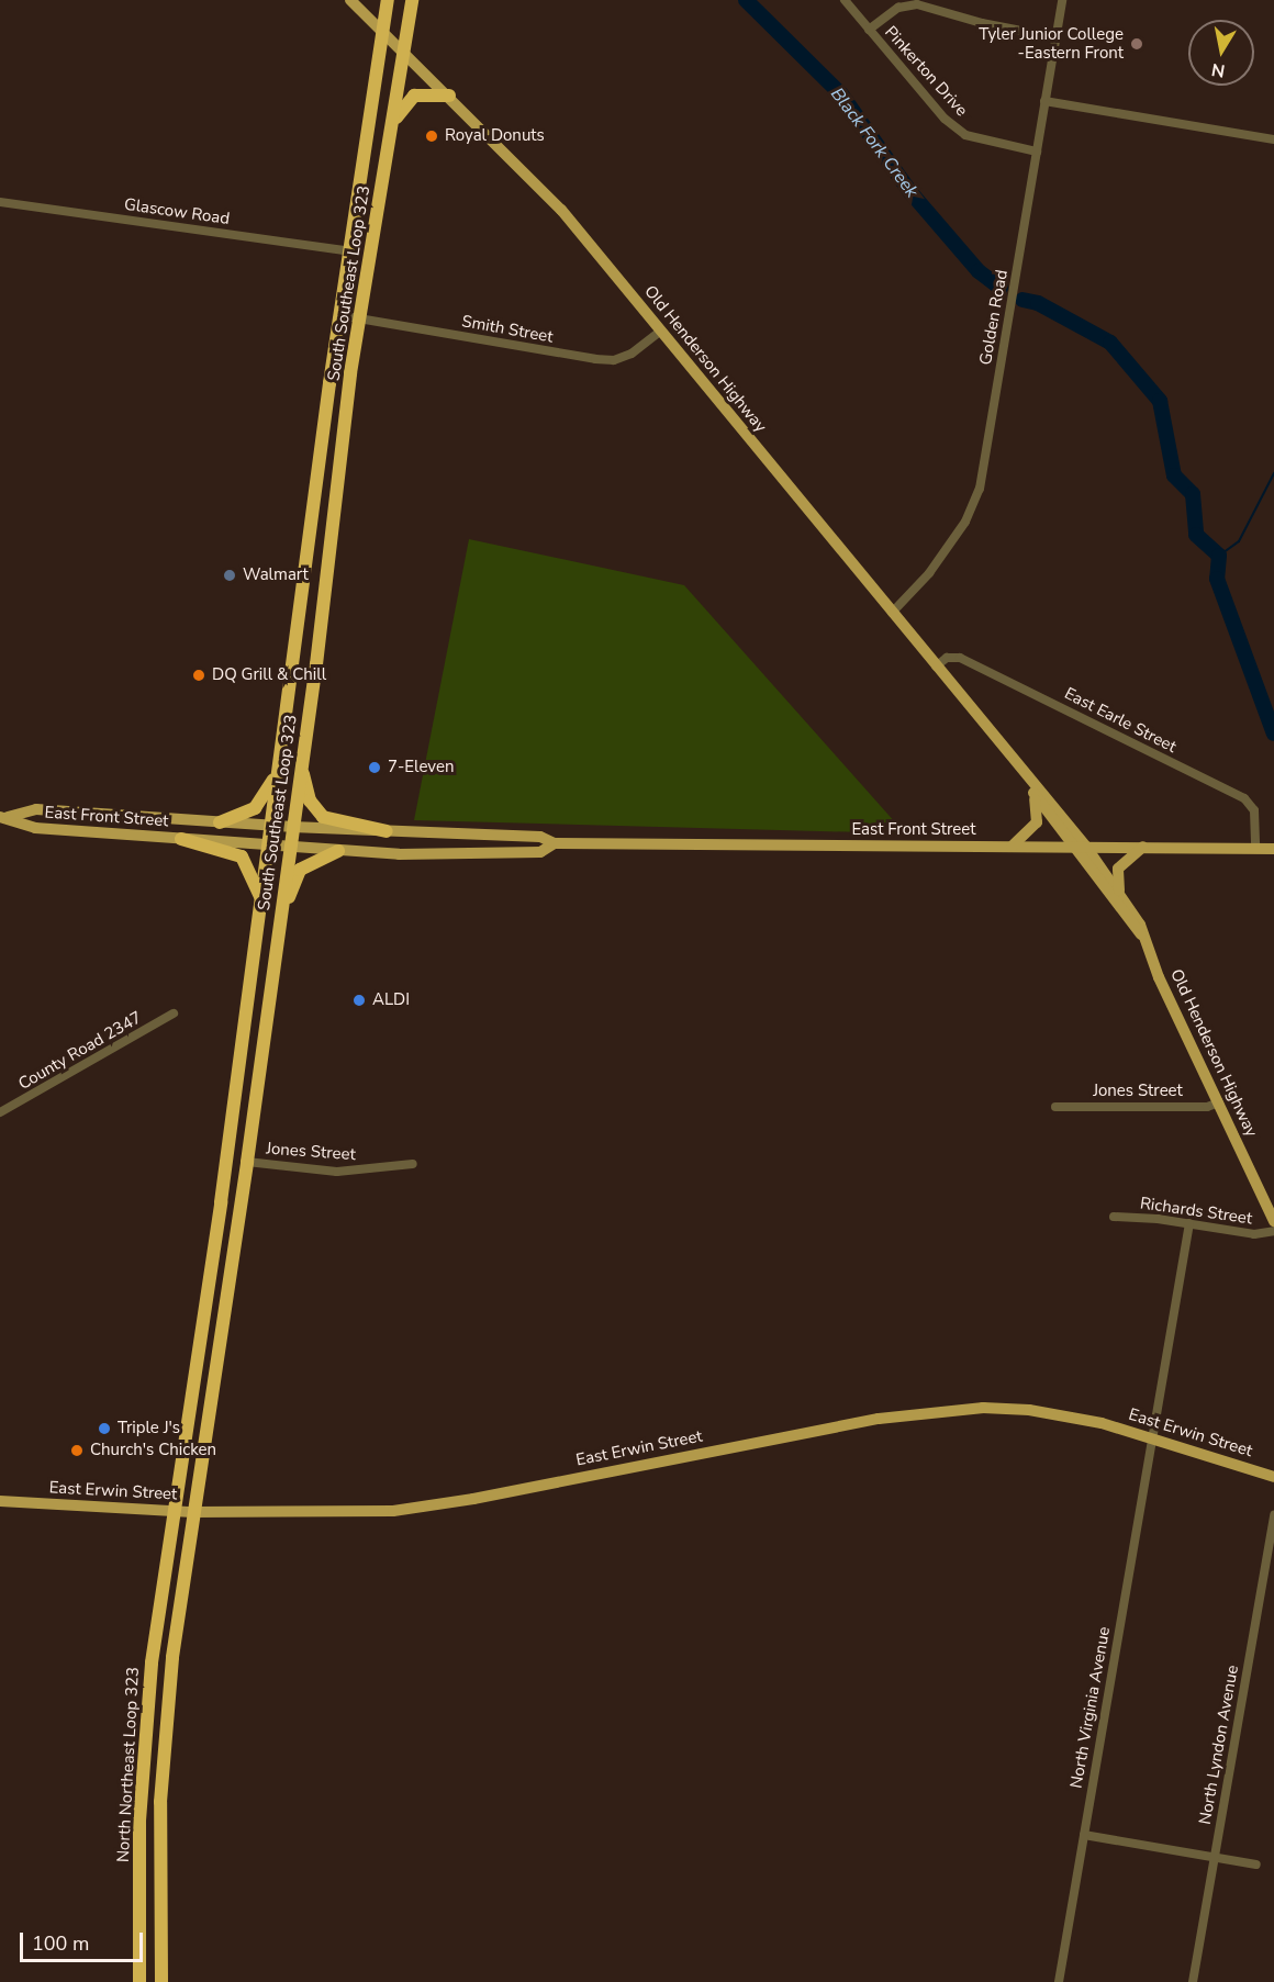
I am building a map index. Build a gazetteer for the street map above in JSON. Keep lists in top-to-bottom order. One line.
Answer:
{"streets":{"highway":["South Southeast Loop 323","North Northeast Loop 323"],"main road":["Old Henderson Highway","East Front Street","East Erwin Street"],"street":["Pinkerton Drive","Glascow Road","Golden Road","Smith Street","East Earle Street","County Road 2347","Jones Street","Richards Street","North Virginia Avenue","North Lyndon Avenue"]},"crossings":[["Pinkerton Drive","Golden Road"],["Glascow Road","South Southeast Loop 323"],["South Southeast Loop 323","Smith Street"],["South Southeast Loop 323","Old Henderson Highway"],["South Southeast Loop 323","East Front Street"],["South Southeast Loop 323","Jones Street"],["South Southeast Loop 323","East Erwin Street"],["South Southeast Loop 323","North Northeast Loop 323"],["Golden Road","Old Henderson Highway"],["Smith Street","Old Henderson Highway"],["Old Henderson Highway","East Earle Street"],["Old Henderson Highway","East Front Street"],["Old Henderson Highway","Jones Street"],["East Earle Street","East Front Street"],["Richards Street","North Virginia Avenue"],["East Erwin Street","North Virginia Avenue"],["East Erwin Street","North Northeast Loop 323"]],"water":["Black Fork Creek"],"places":["Tyler Junior College -Eastern Front","Royal Donuts","Walmart","DQ Grill & Chill","7-Eleven","ALDI","Triple J's","Church's Chicken"],"scale_bar":"100 m","north":"bottom"}
